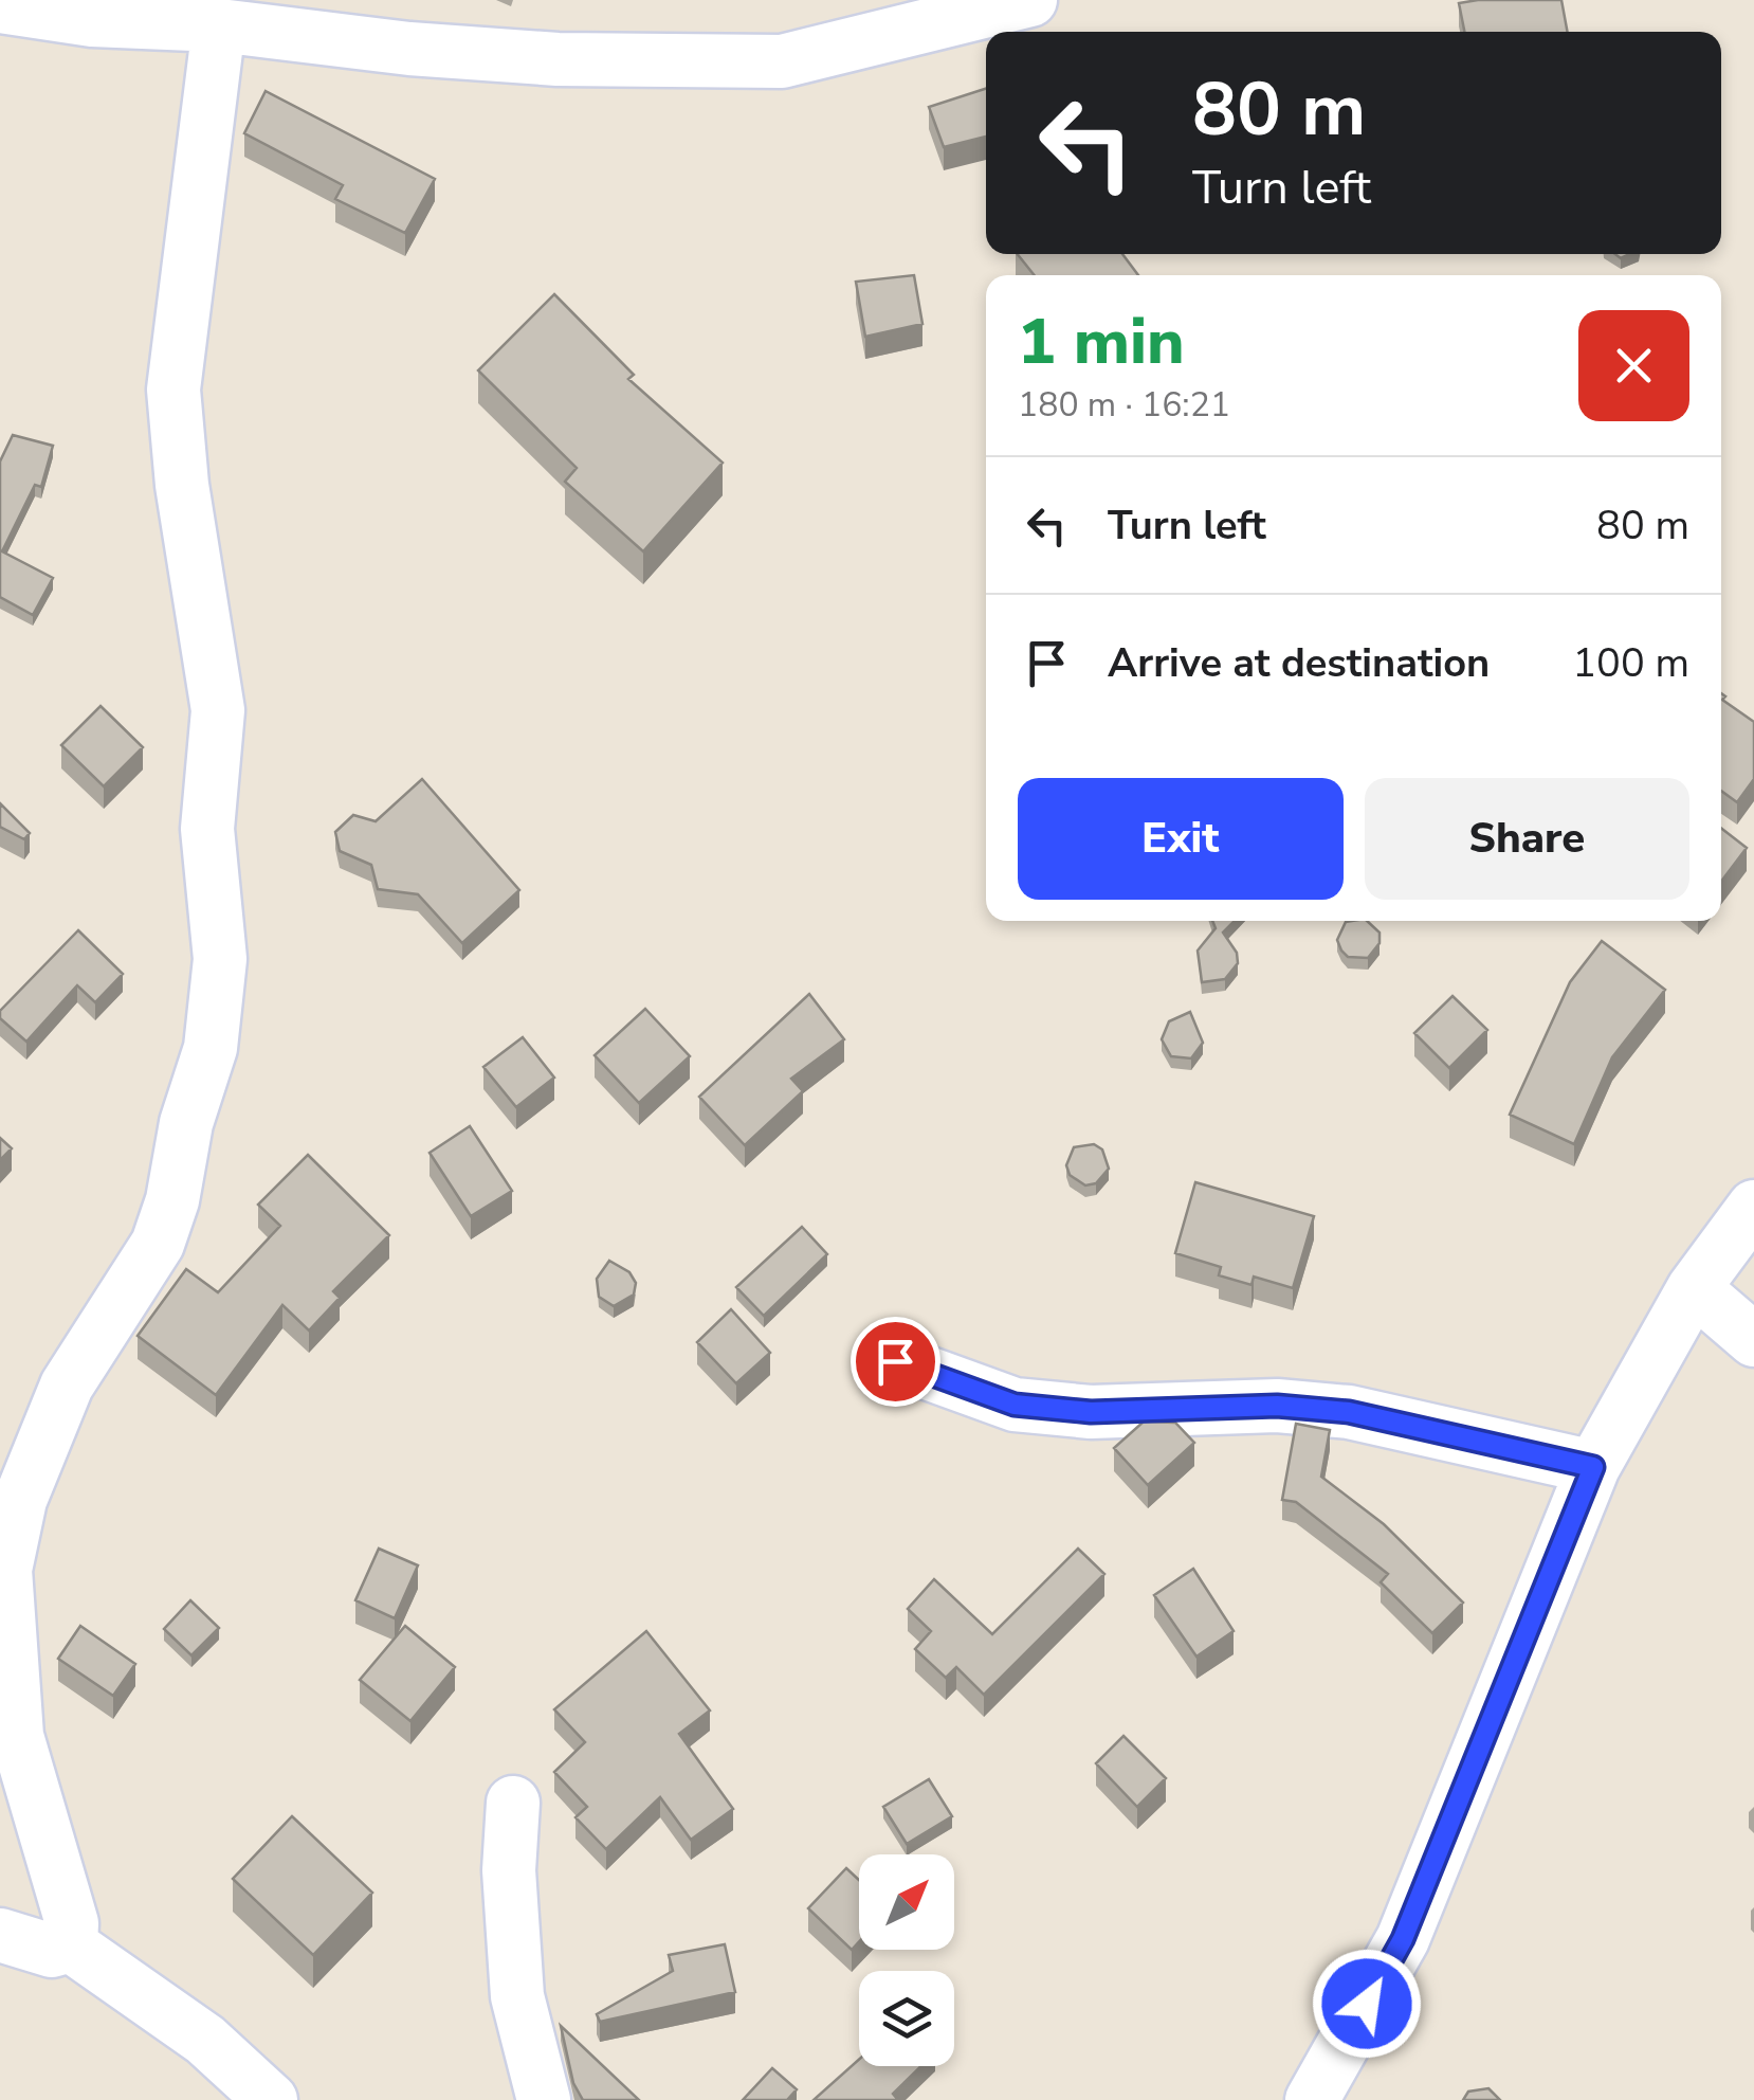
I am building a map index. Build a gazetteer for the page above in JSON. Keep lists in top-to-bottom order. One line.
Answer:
{"north":"top right","page":{"turn":["80 m","Turn left"],"heading":["1 min","180 m · 16:21"],"list":[{"name":"Turn left","value":"80 m"},{"name":"Arrive at destination","value":"100 m"}],"buttons":["Exit","Share"]}}
